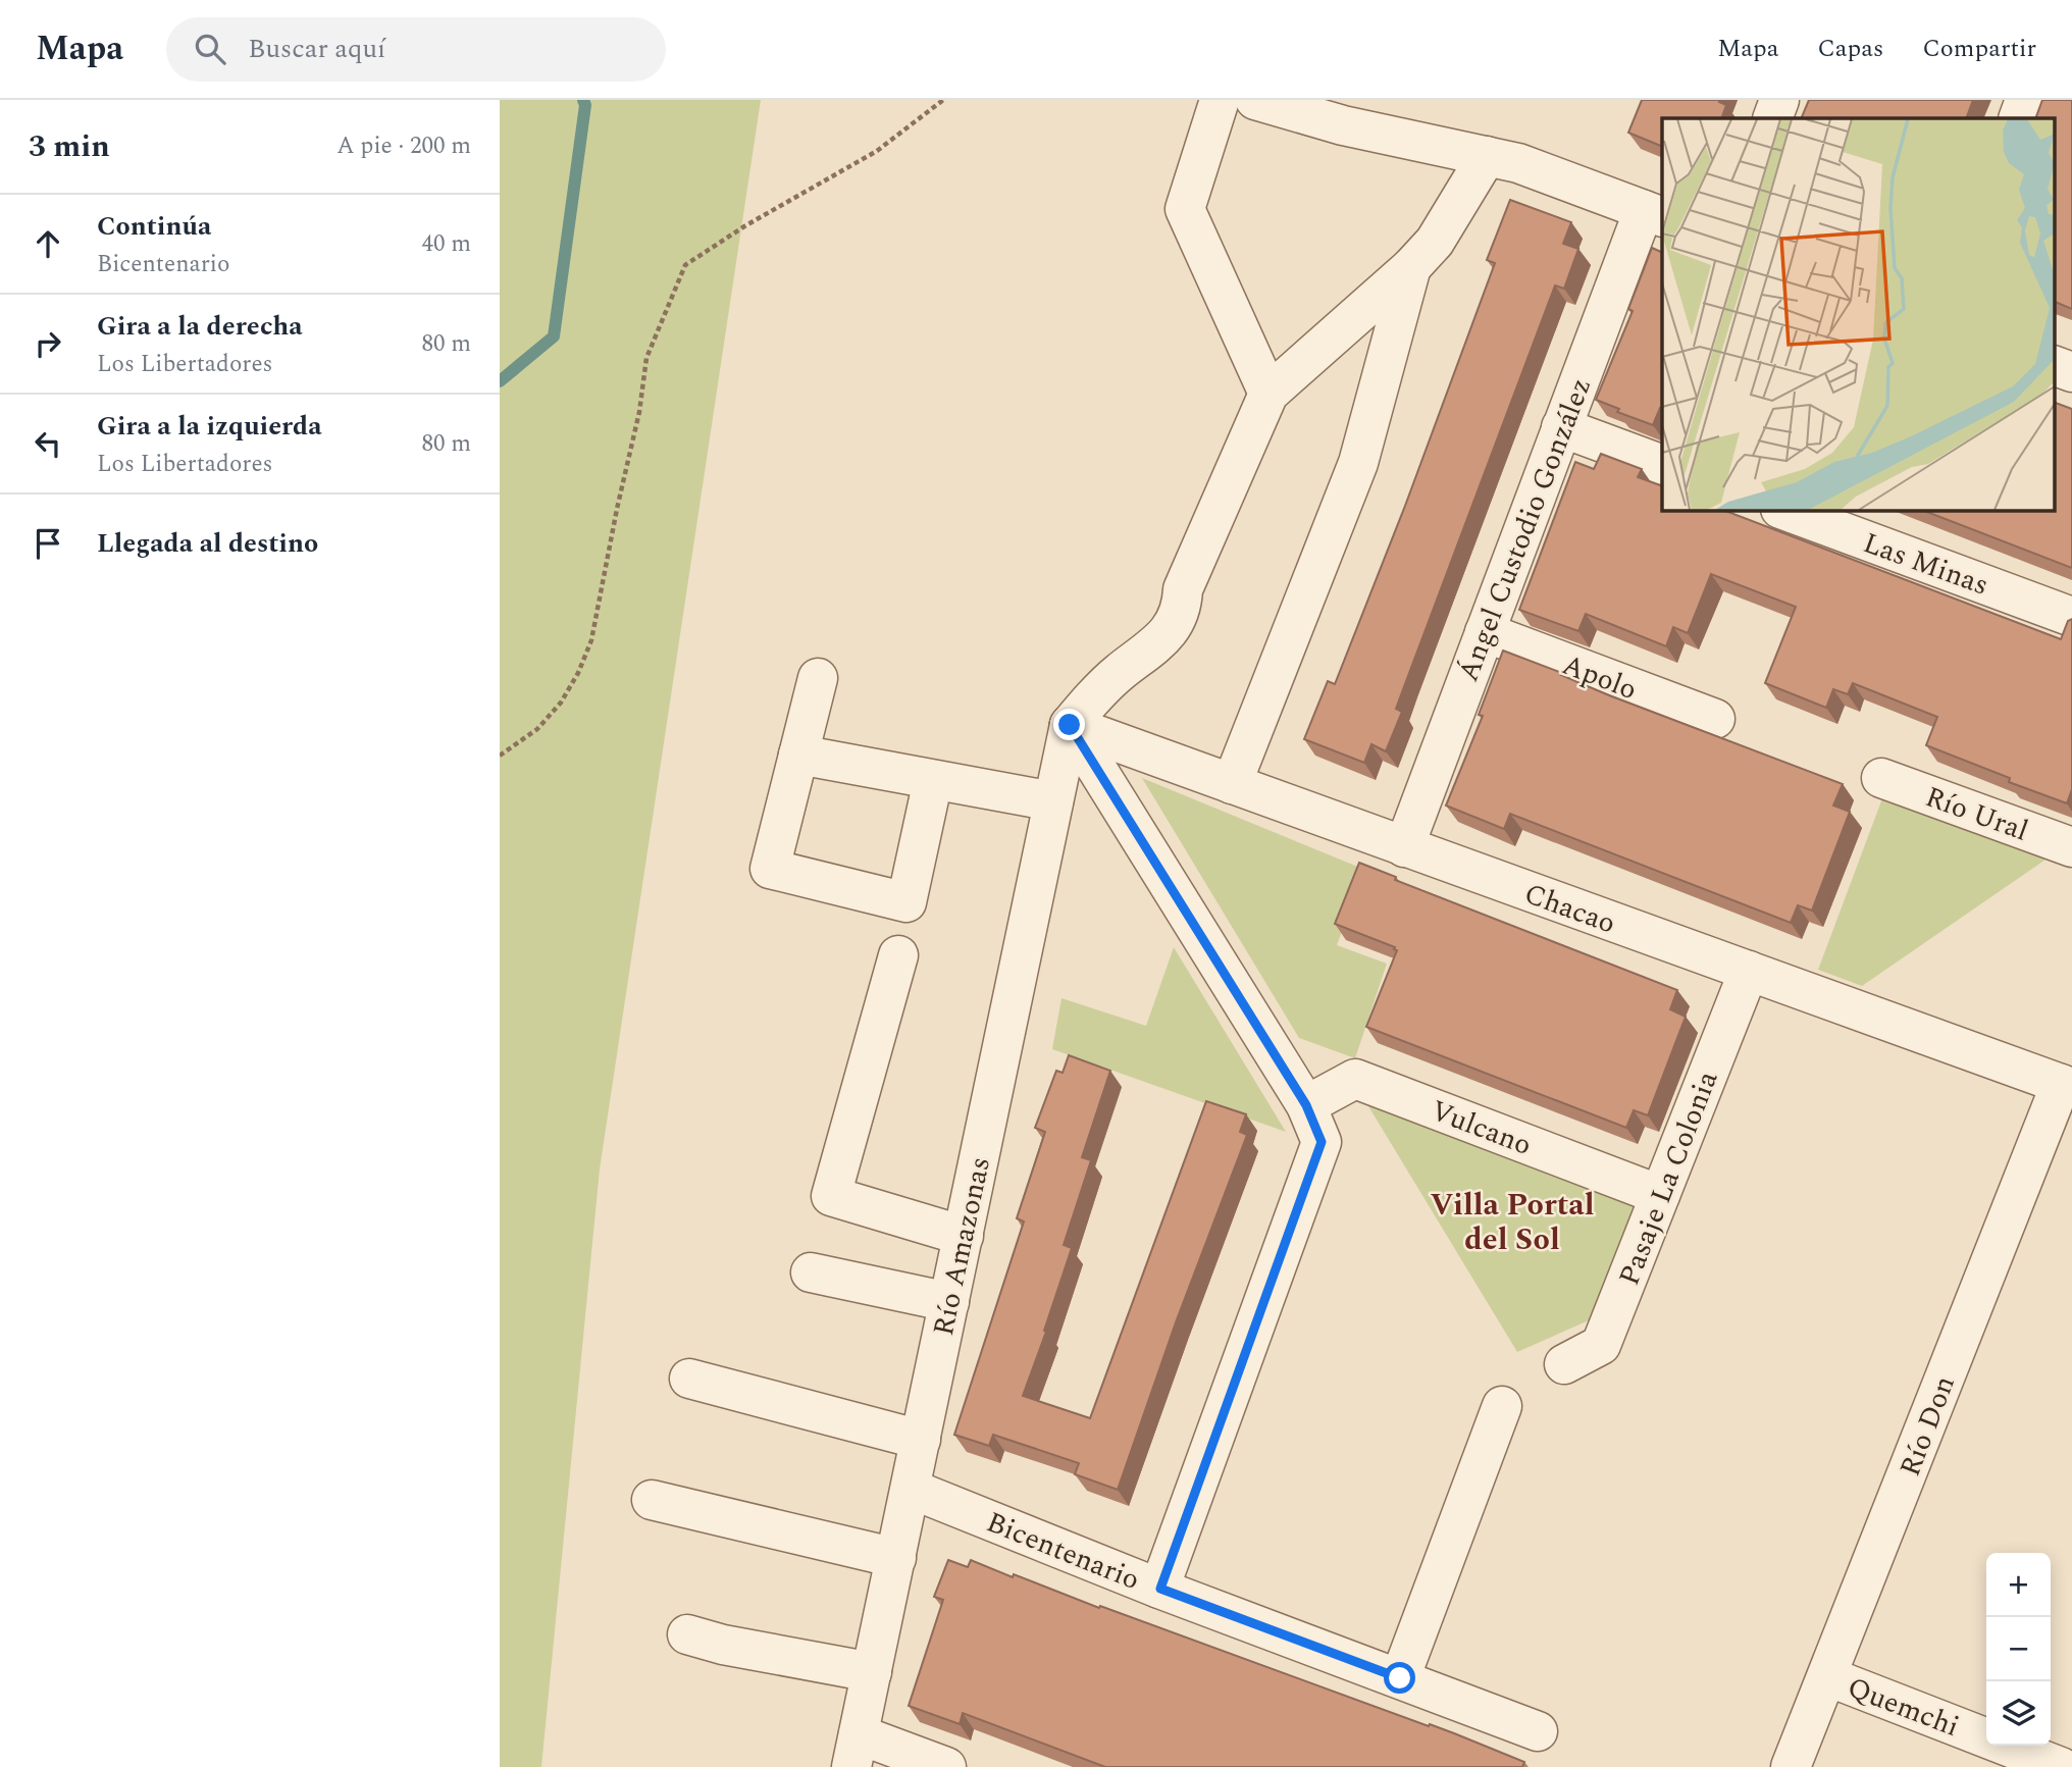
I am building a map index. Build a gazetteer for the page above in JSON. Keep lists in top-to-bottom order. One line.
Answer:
{"streets":{"street":["Ángel Custodio González","Las Minas","Apolo","Río Ural","Chacao","Vulcano","Pasaje La Colonia","Río Amazonas","Río Don","Bicentenario","Quemchi"]},"crossings":[["Ángel Custodio González","Apolo"],["Ángel Custodio González","Chacao"],["Chacao","Pasaje La Colonia"],["Chacao","Río Amazonas"],["Chacao","Río Don"],["Vulcano","Pasaje La Colonia"],["Río Amazonas","Bicentenario"],["Río Don","Quemchi"]],"districts":["Villa Portal del Sol"],"page":{"header":"Mapa","search":"Buscar aquí","nav":["Mapa","Capas","Compartir"],"heading":["3 min","A pie · 200 m"],"list":[["Continúa","Bicentenario","40 m"],["Gira a la derecha","Los Libertadores","80 m"],["Gira a la izquierda","Los Libertadores","80 m"],"Llegada al destino"],"map_buttons":["+","−"]}}
